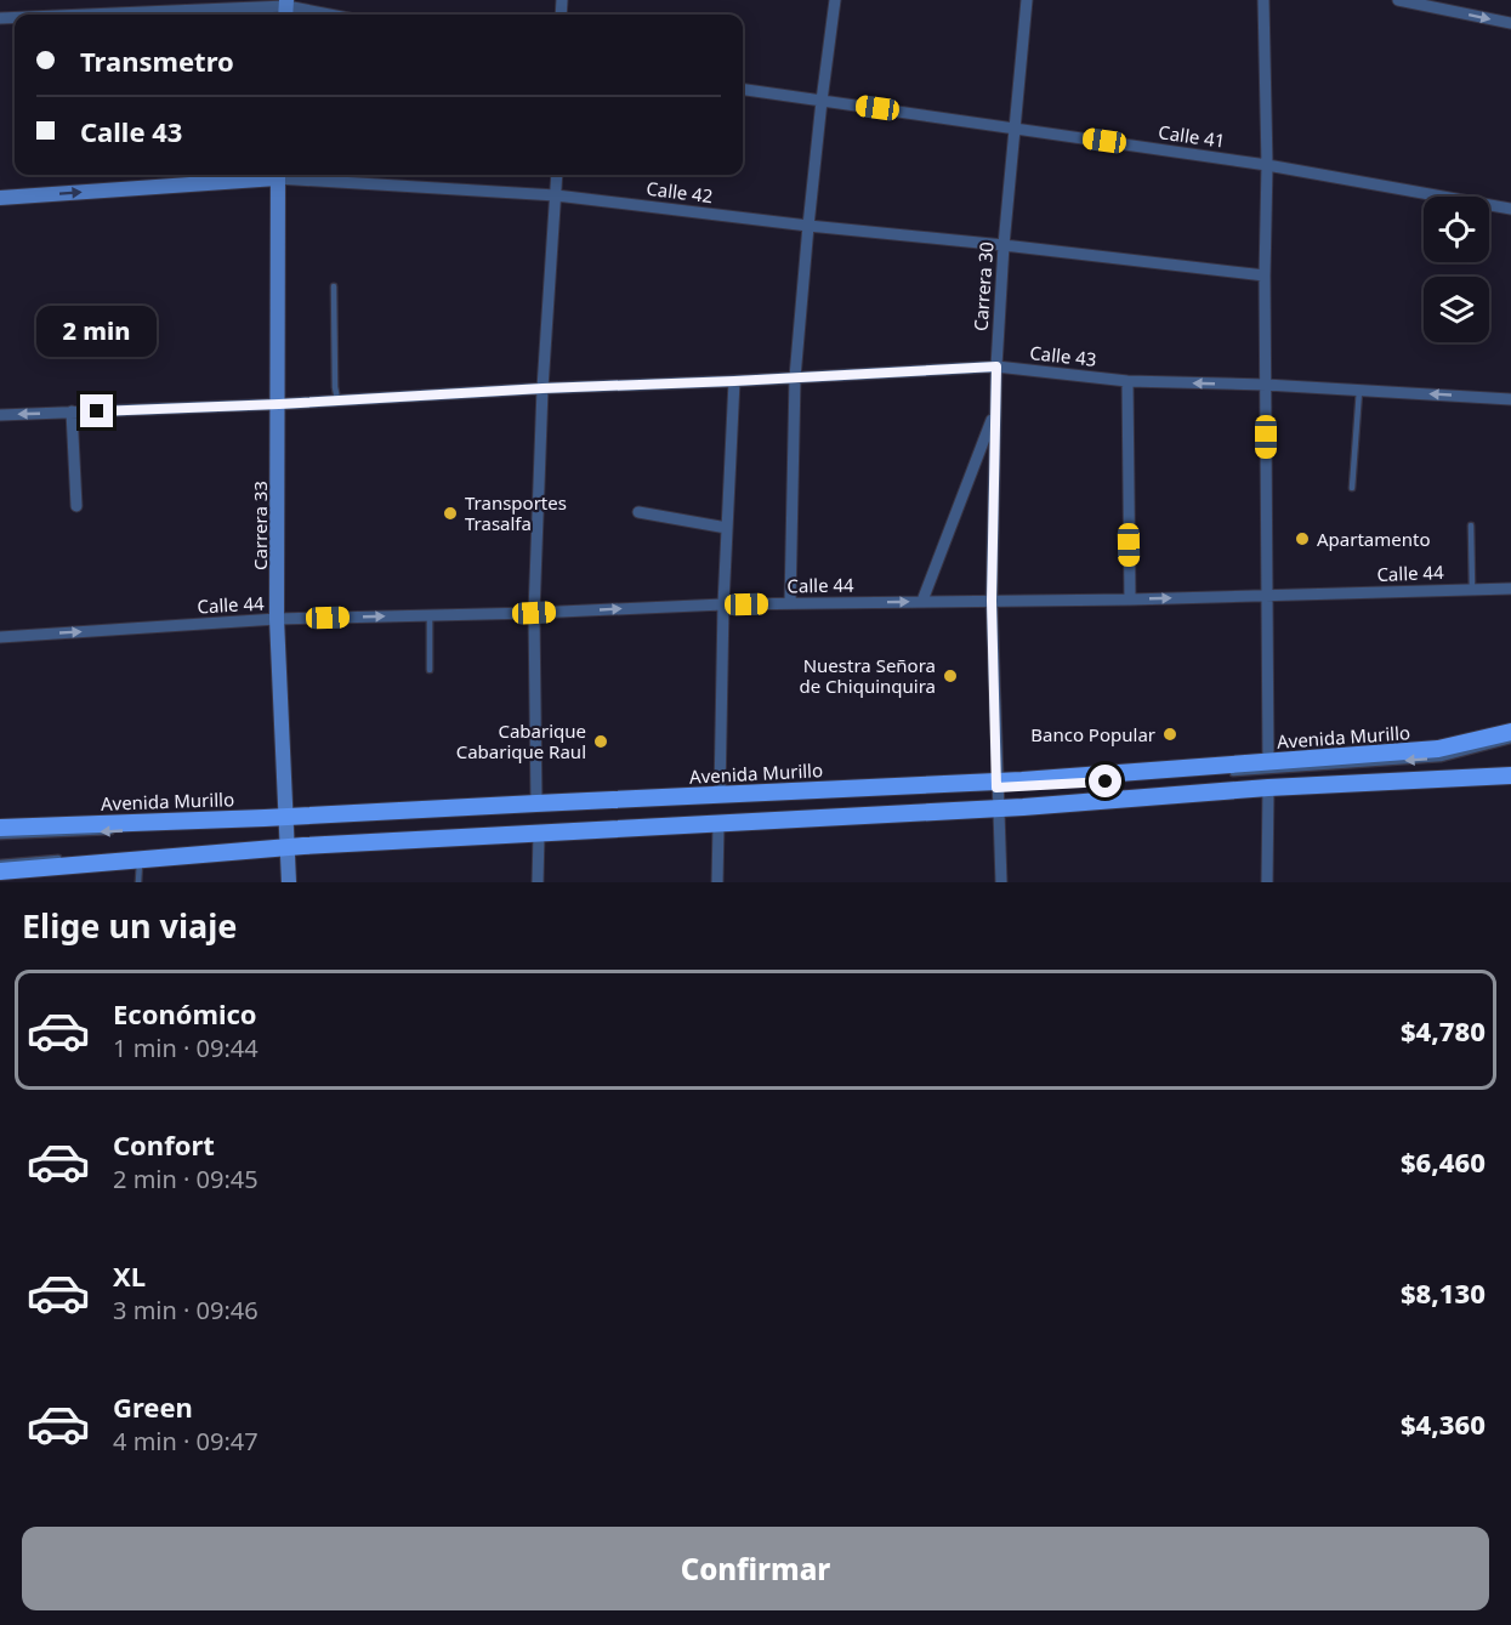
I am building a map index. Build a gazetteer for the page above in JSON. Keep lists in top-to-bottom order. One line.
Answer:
{"streets":{"main road":["Avenida Murillo"],"street":["Calle 41","Calle 42","Carrera 30","Calle 43","Carrera 33","Calle 44"]},"crossings":[["Calle 41","Carrera 30"],["Calle 42","Carrera 30"],["Carrera 30","Calle 43"],["Carrera 30","Calle 44"],["Carrera 30","Avenida Murillo"],["Calle 43","Carrera 33"],["Carrera 33","Calle 44"],["Carrera 33","Avenida Murillo"]],"one_way":["Calle 44"],"places":["Transportes Trasalfa","Apartamento","Nuestra Señora de Chiquinquira","Banco Popular","Cabarique Cabarique Raul"],"page":{"banner":["Transmetro","Calle 43"],"bubble":"2 min","heading":"Elige un viaje","list":[{"name":"Económico","note":"1 min · 09:44","value":"$4,780"},{"name":"Confort","note":"2 min · 09:45","value":"$6,460"},{"name":"XL","note":"3 min · 09:46","value":"$8,130"},{"name":"Green","note":"4 min · 09:47","value":"$4,360"}],"buttons":"Confirmar"}}
